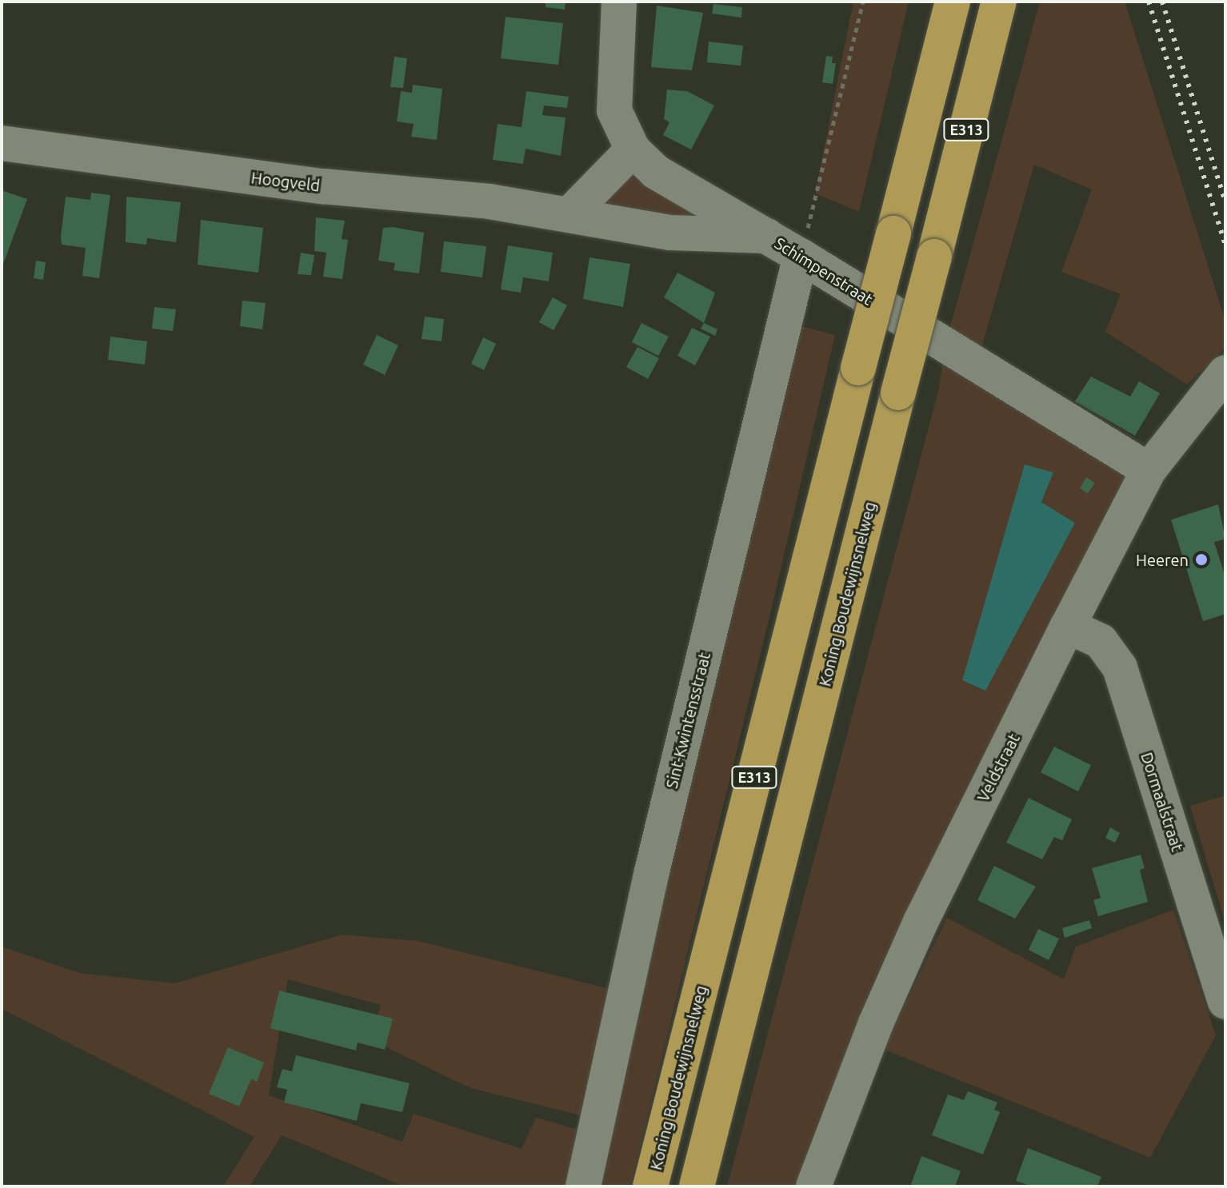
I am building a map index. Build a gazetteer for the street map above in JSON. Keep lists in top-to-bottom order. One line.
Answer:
{"streets":{"highway":["E313","Koning Boudewijnsnelweg"],"street":["Hoogveld","Schimpenstraat","Sint-Kwintensstraat","Veldstraat","Dormaalstraat"]},"crossings":[["Hoogveld","Schimpenstraat"],["Schimpenstraat","Sint-Kwintensstraat"],["Schimpenstraat","Veldstraat"],["Veldstraat","Dormaalstraat"]],"places":["Heeren"]}
